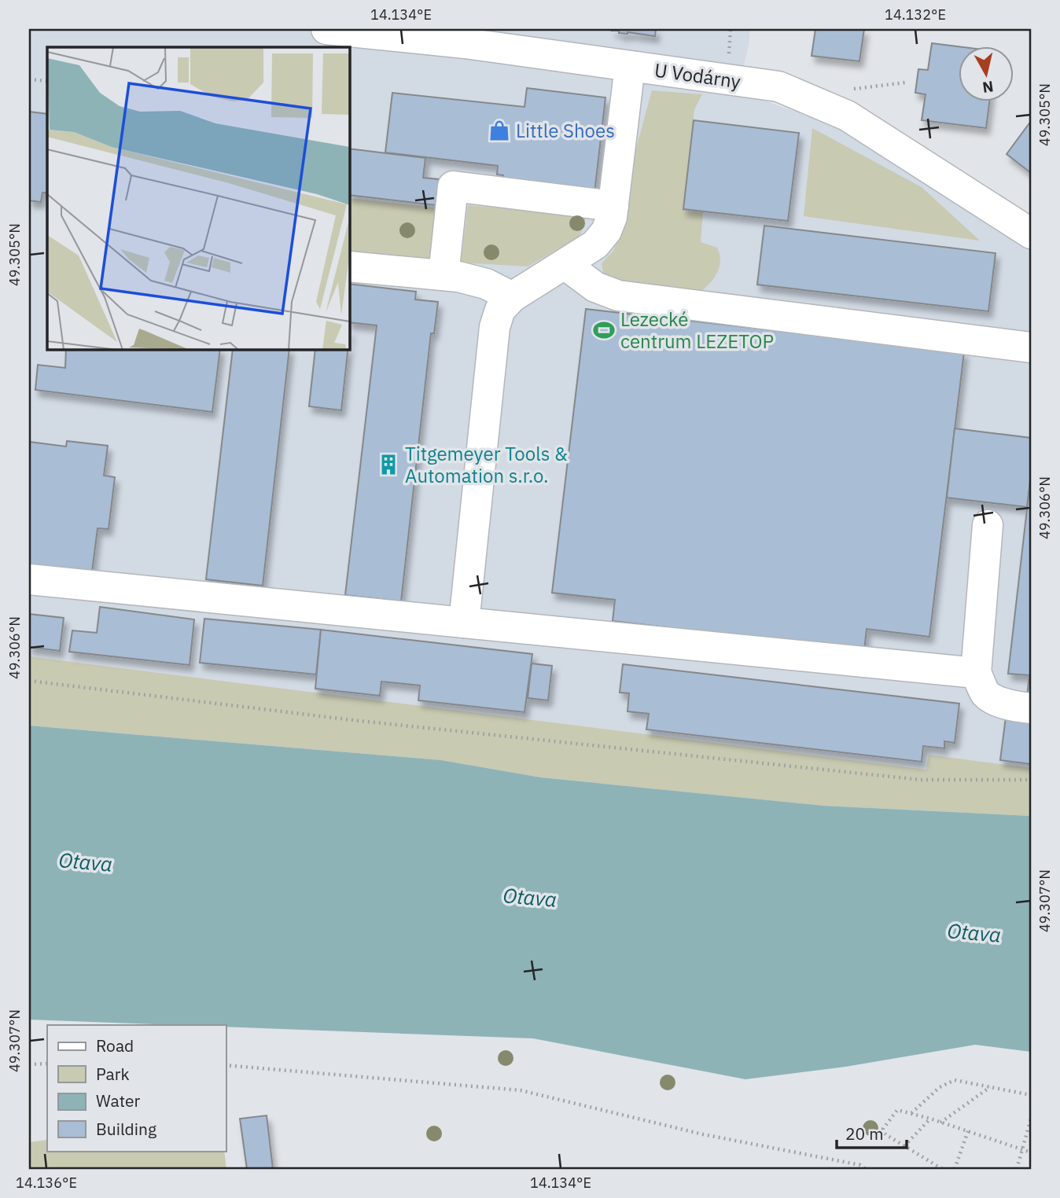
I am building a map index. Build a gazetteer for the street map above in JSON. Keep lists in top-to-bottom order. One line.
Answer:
{"streets":{"street":["U Vodárny"]},"water":["Otava"],"places":{"shop":["Little Shoes"],"sports":["Lezecké centrum LEZETOP"],"building":["Titgemeyer Tools & Automation s.r.o."]},"legend":["Road","Park","Water","Building"],"scale_bar":"20 m","north":"bottom","coordinates":["14.134°E","14.132°E","49.305°N","49.306°N","49.307°N","14.136°E"]}
